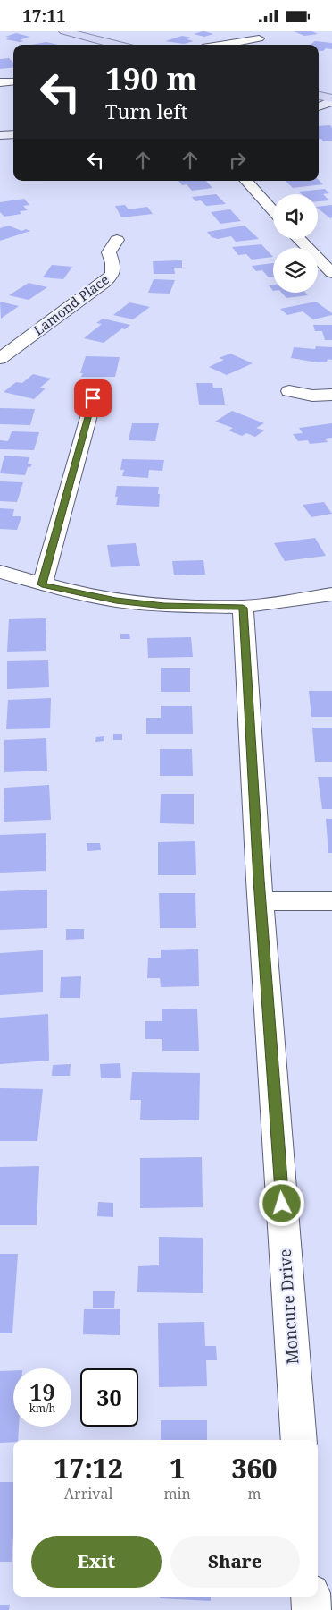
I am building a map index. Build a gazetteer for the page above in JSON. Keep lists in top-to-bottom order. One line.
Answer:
{"streets":{"street":["Lamond Place","Moncure Drive"]},"page":{"status":"17:11","turn":["190 m","Turn left"],"speed":"19 km/h","limit":"30","eta":["17:12","Arrival","1","min","360","m"],"buttons":["Exit","Share"]}}
